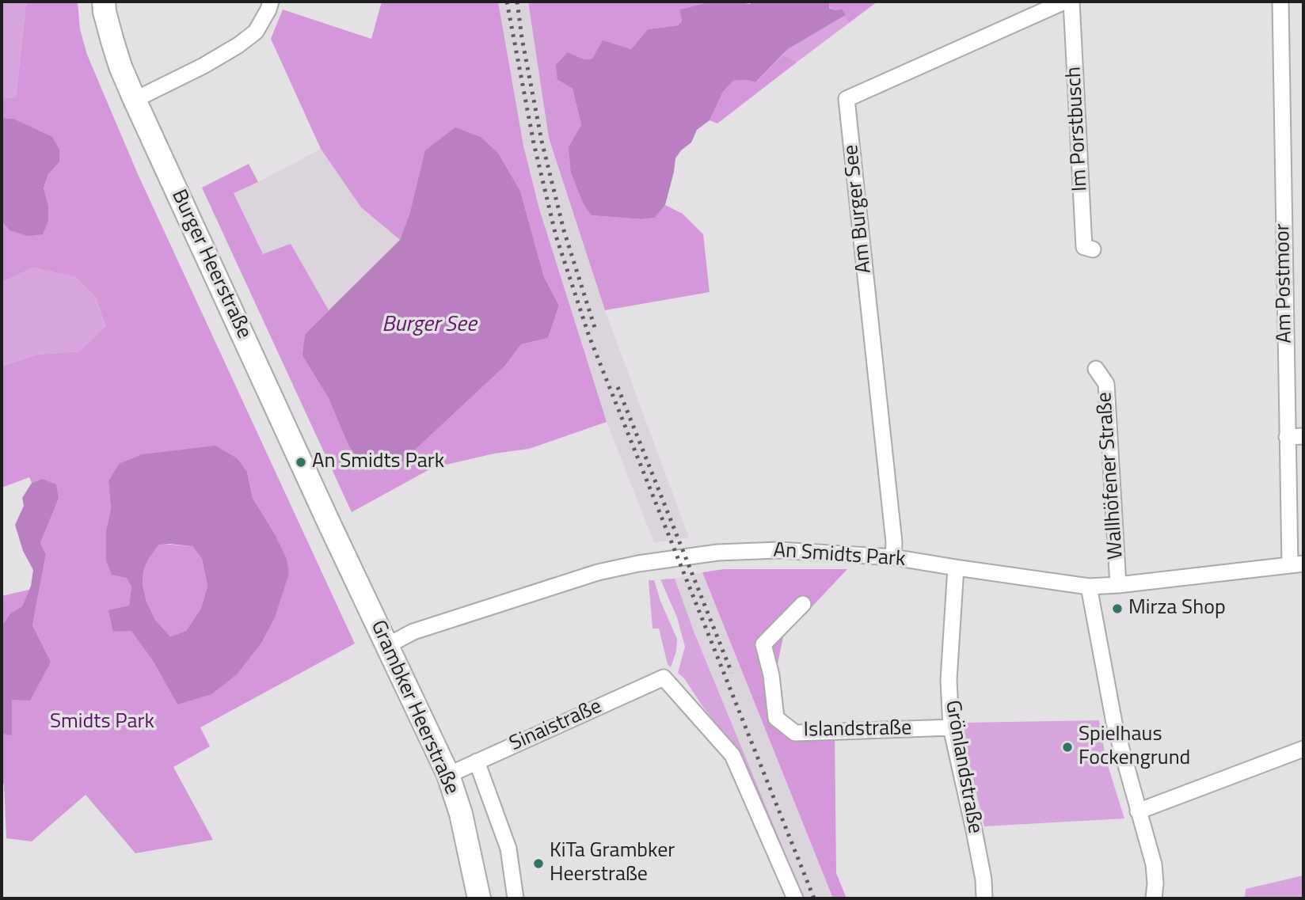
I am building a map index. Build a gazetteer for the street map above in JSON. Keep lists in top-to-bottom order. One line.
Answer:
{"streets":{"main road":["Burger Heerstraße","Grambker Heerstraße"],"street":["Im Porstbusch","Am Burger See","Am Postmoor","Wallhöfener Straße","An Smidts Park","Sinaistraße","Islandstraße","Grönlandstraße"]},"crossings":[["Am Burger See","An Smidts Park"],["Burger Heerstraße","Grambker Heerstraße"],["Am Postmoor","An Smidts Park"],["Wallhöfener Straße","An Smidts Park"],["An Smidts Park","Grambker Heerstraße"],["An Smidts Park","Grönlandstraße"],["Grambker Heerstraße","Sinaistraße"],["Islandstraße","Grönlandstraße"]],"water":["Burger See"],"parks":["Smidts Park"],"places":["An Smidts Park","Mirza Shop","Spielhaus Fockengrund","KiTa Grambker Heerstraße"]}
